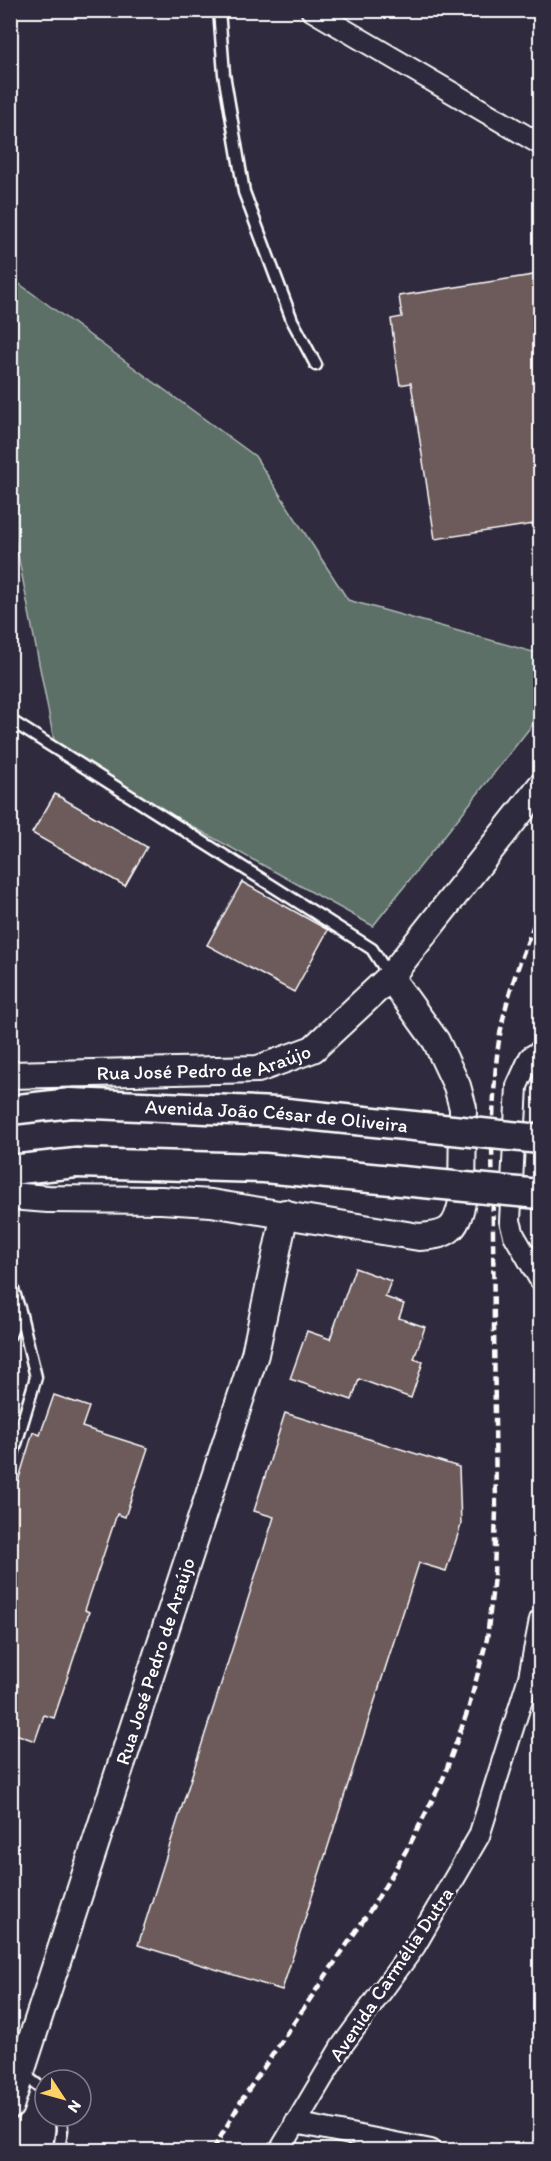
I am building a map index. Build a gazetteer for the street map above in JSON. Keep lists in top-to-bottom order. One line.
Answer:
{"streets":{"main road":["Avenida João César de Oliveira"],"street":["Rua José Pedro de Araújo","Avenida Carmélia Dutra"]},"north":"bottom right"}
